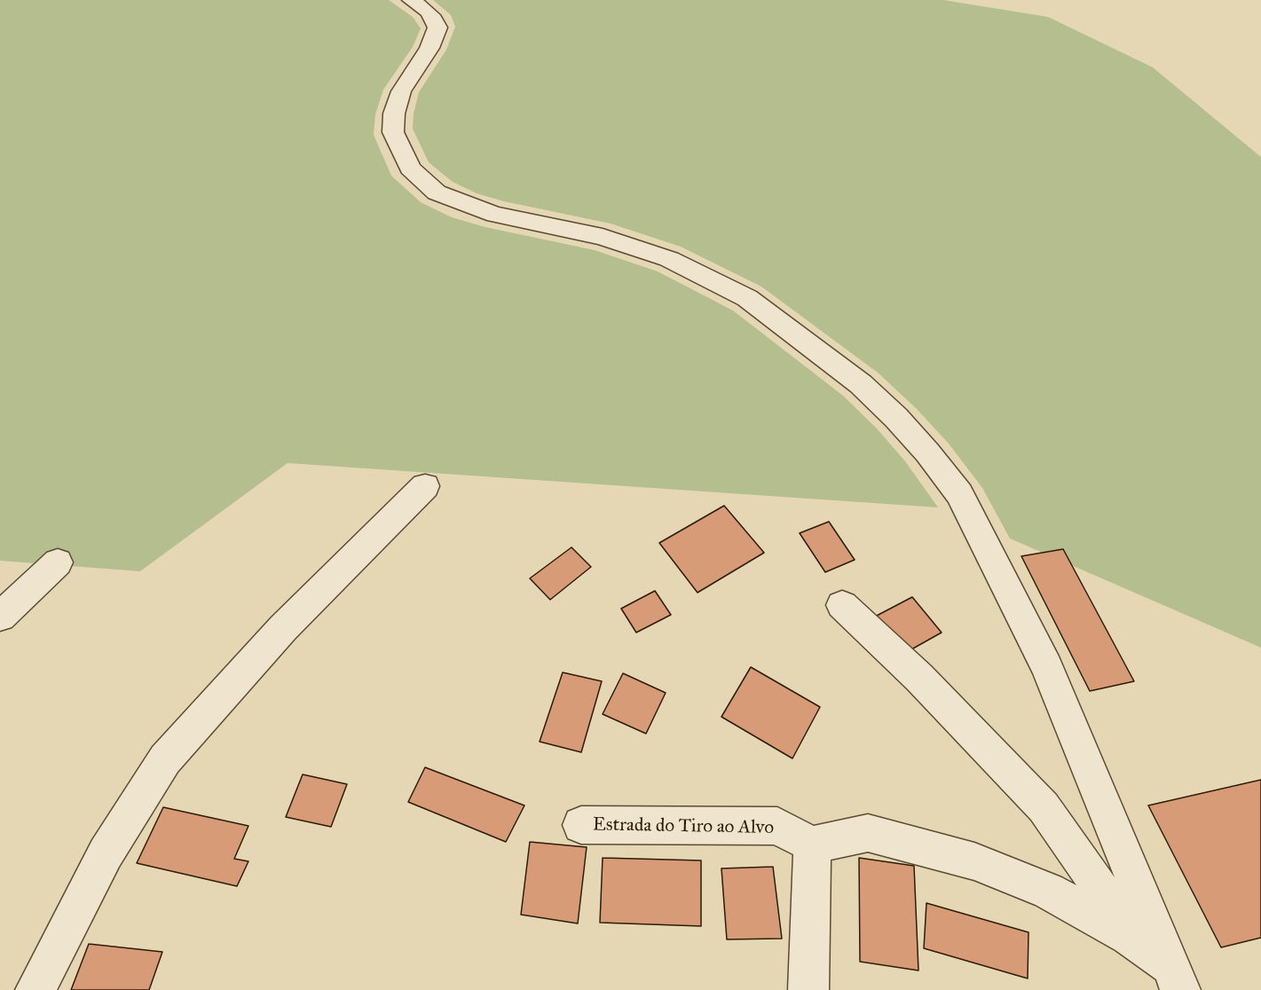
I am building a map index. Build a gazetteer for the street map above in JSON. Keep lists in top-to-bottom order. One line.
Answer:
{"streets":{"street":["Estrada do Tiro ao Alvo"]}}
